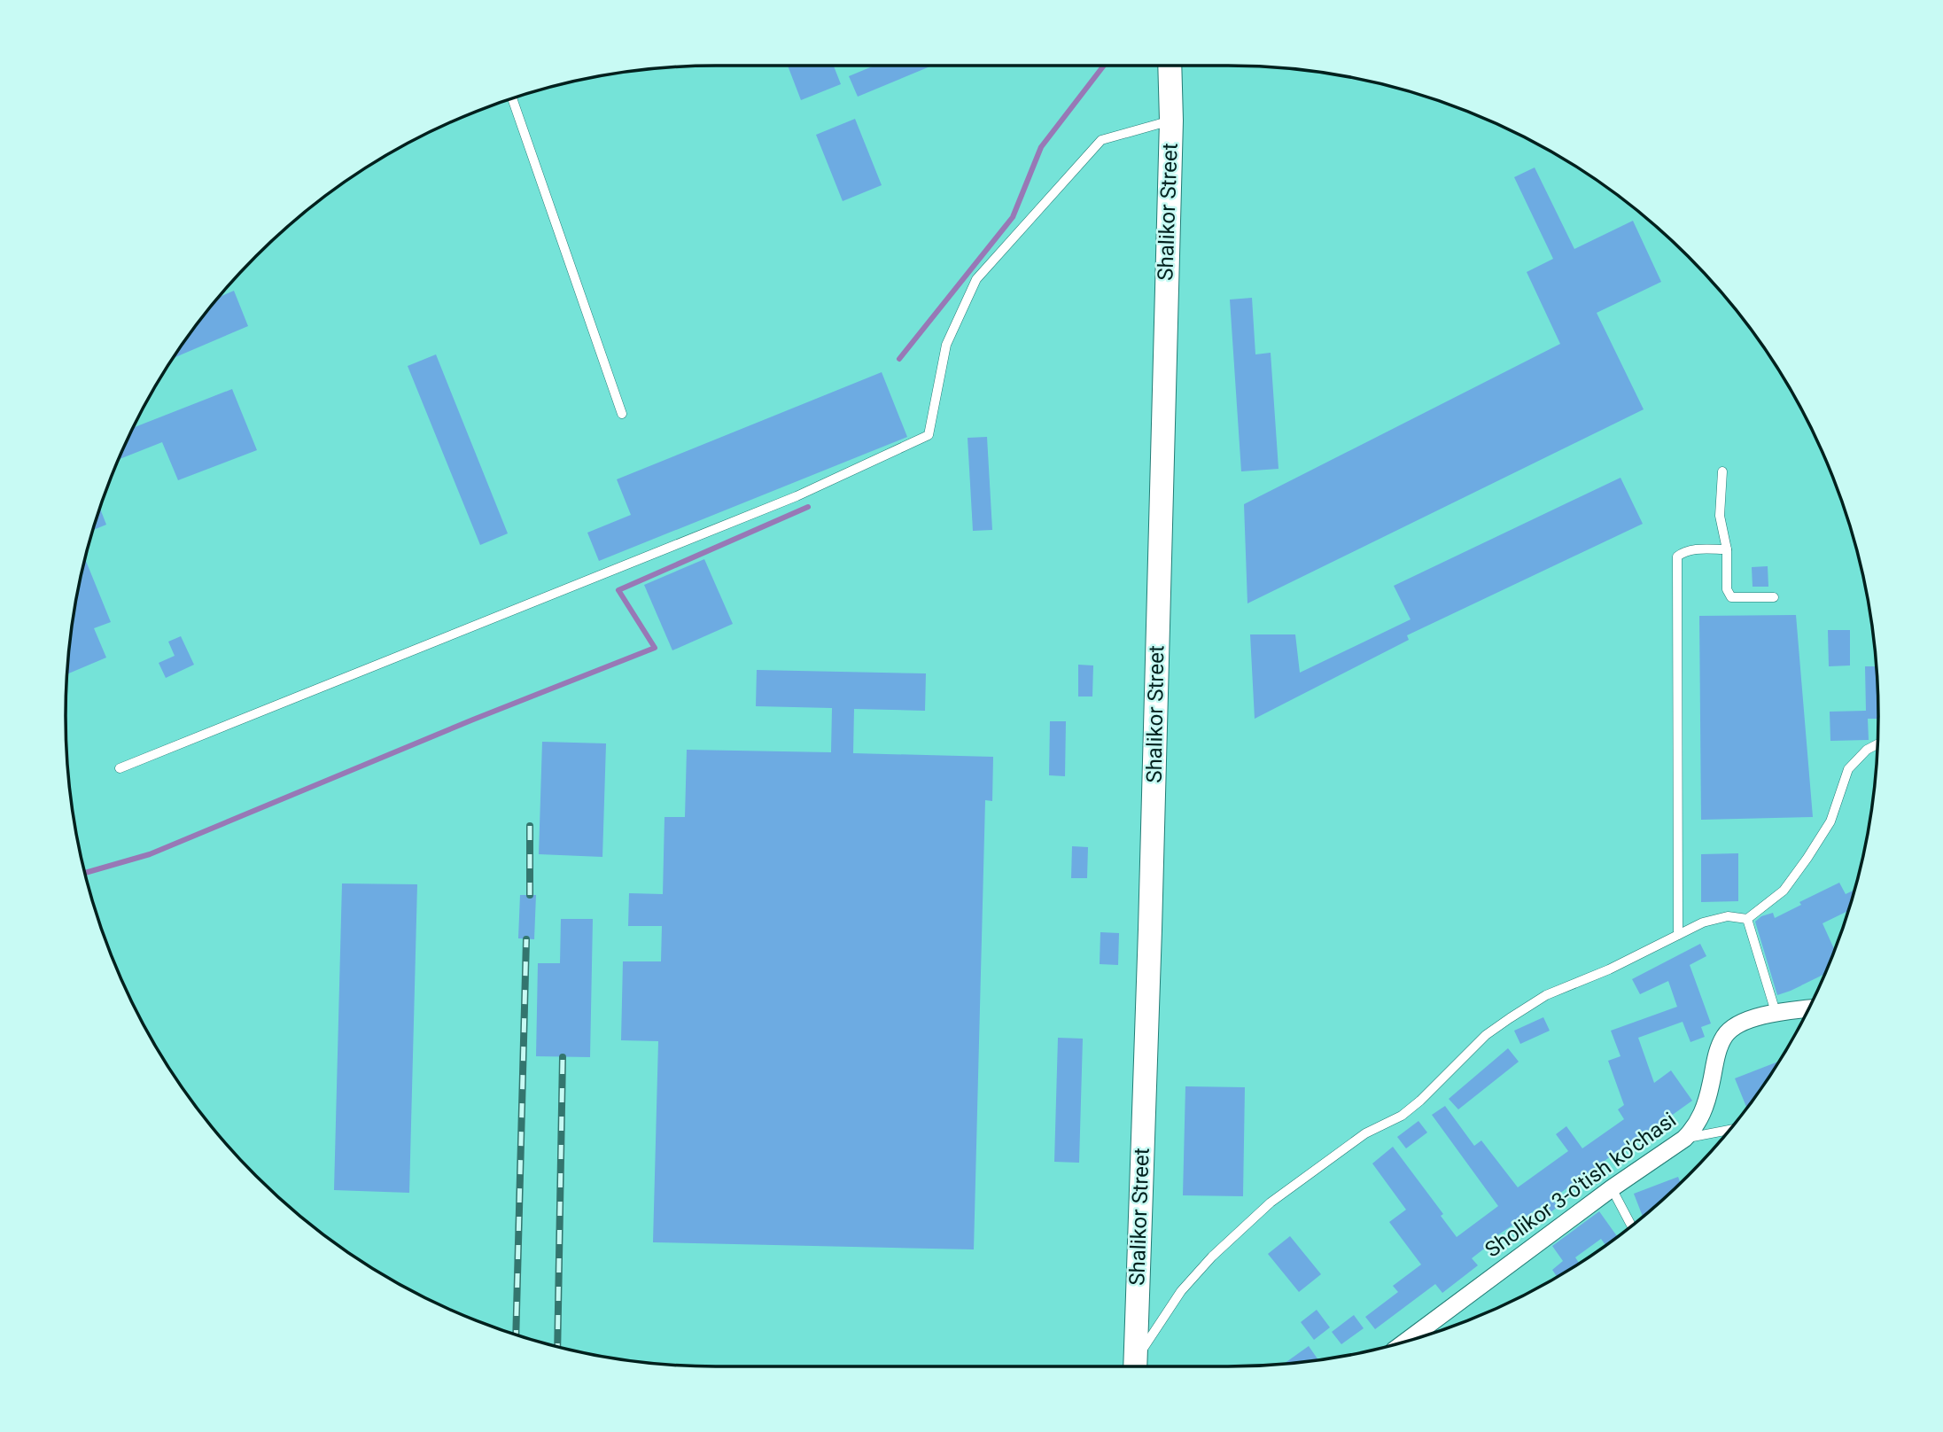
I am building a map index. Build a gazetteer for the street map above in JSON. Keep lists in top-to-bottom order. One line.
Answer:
{"streets":{"street":["Shаlikor Street","Sholikor 3-o'tish ko'chasi"]}}
